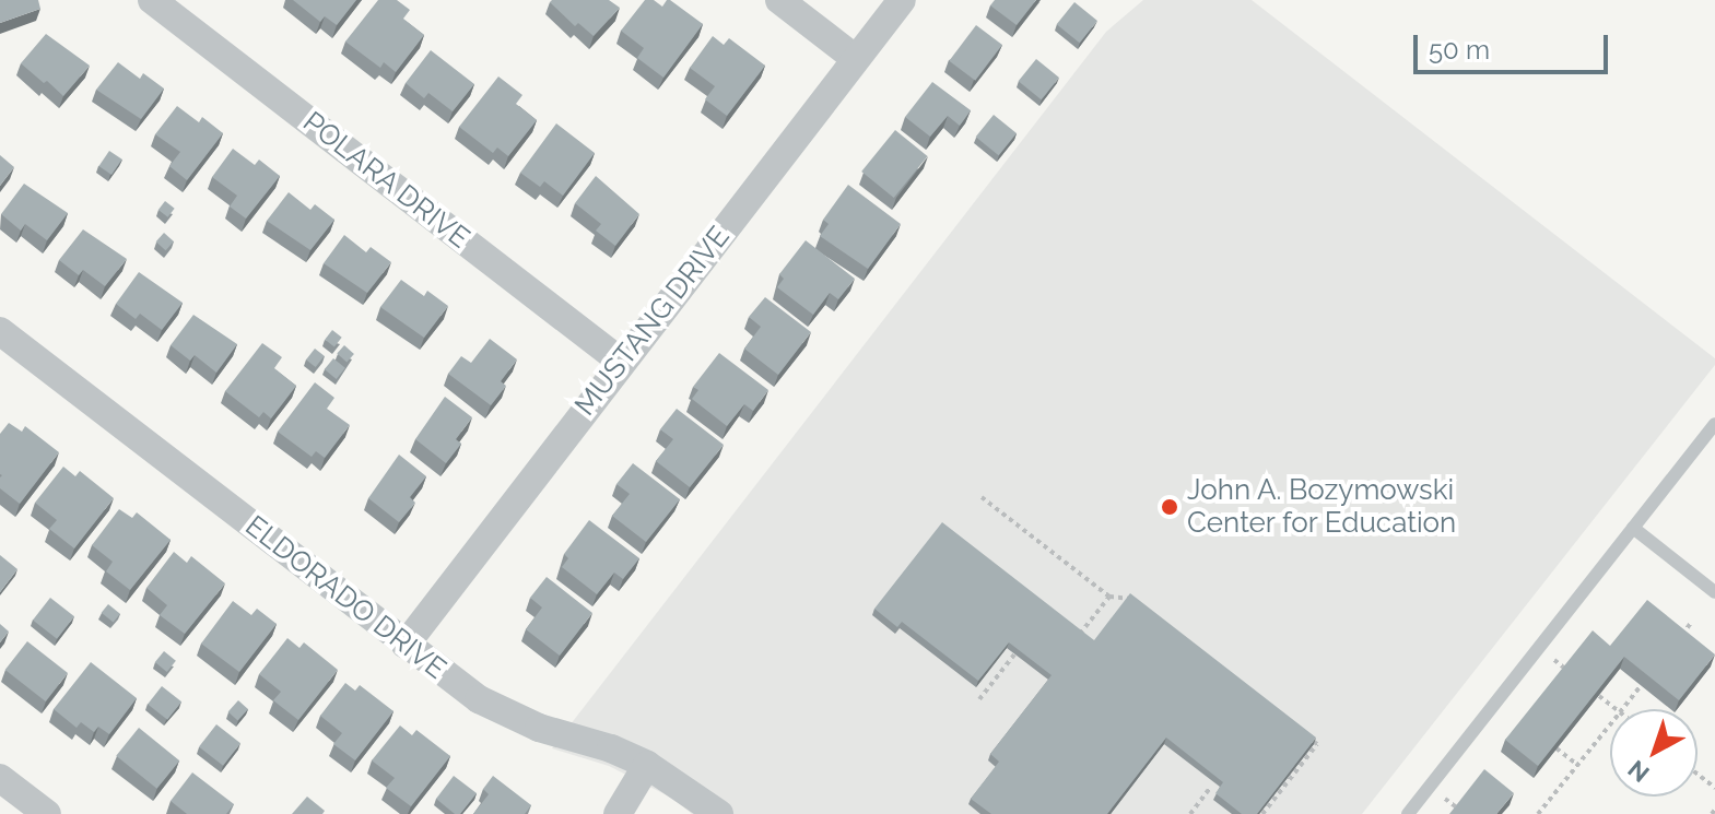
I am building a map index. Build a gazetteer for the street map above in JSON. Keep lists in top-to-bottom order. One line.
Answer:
{"streets":{"street":["POLARA DRIVE","MUSTANG DRIVE","ELDORADO DRIVE"]},"crossings":[["POLARA DRIVE","MUSTANG DRIVE"],["MUSTANG DRIVE","ELDORADO DRIVE"]],"places":["John A. Bozymowski Center for Education"],"scale_bar":"50 m","north":"bottom left"}
